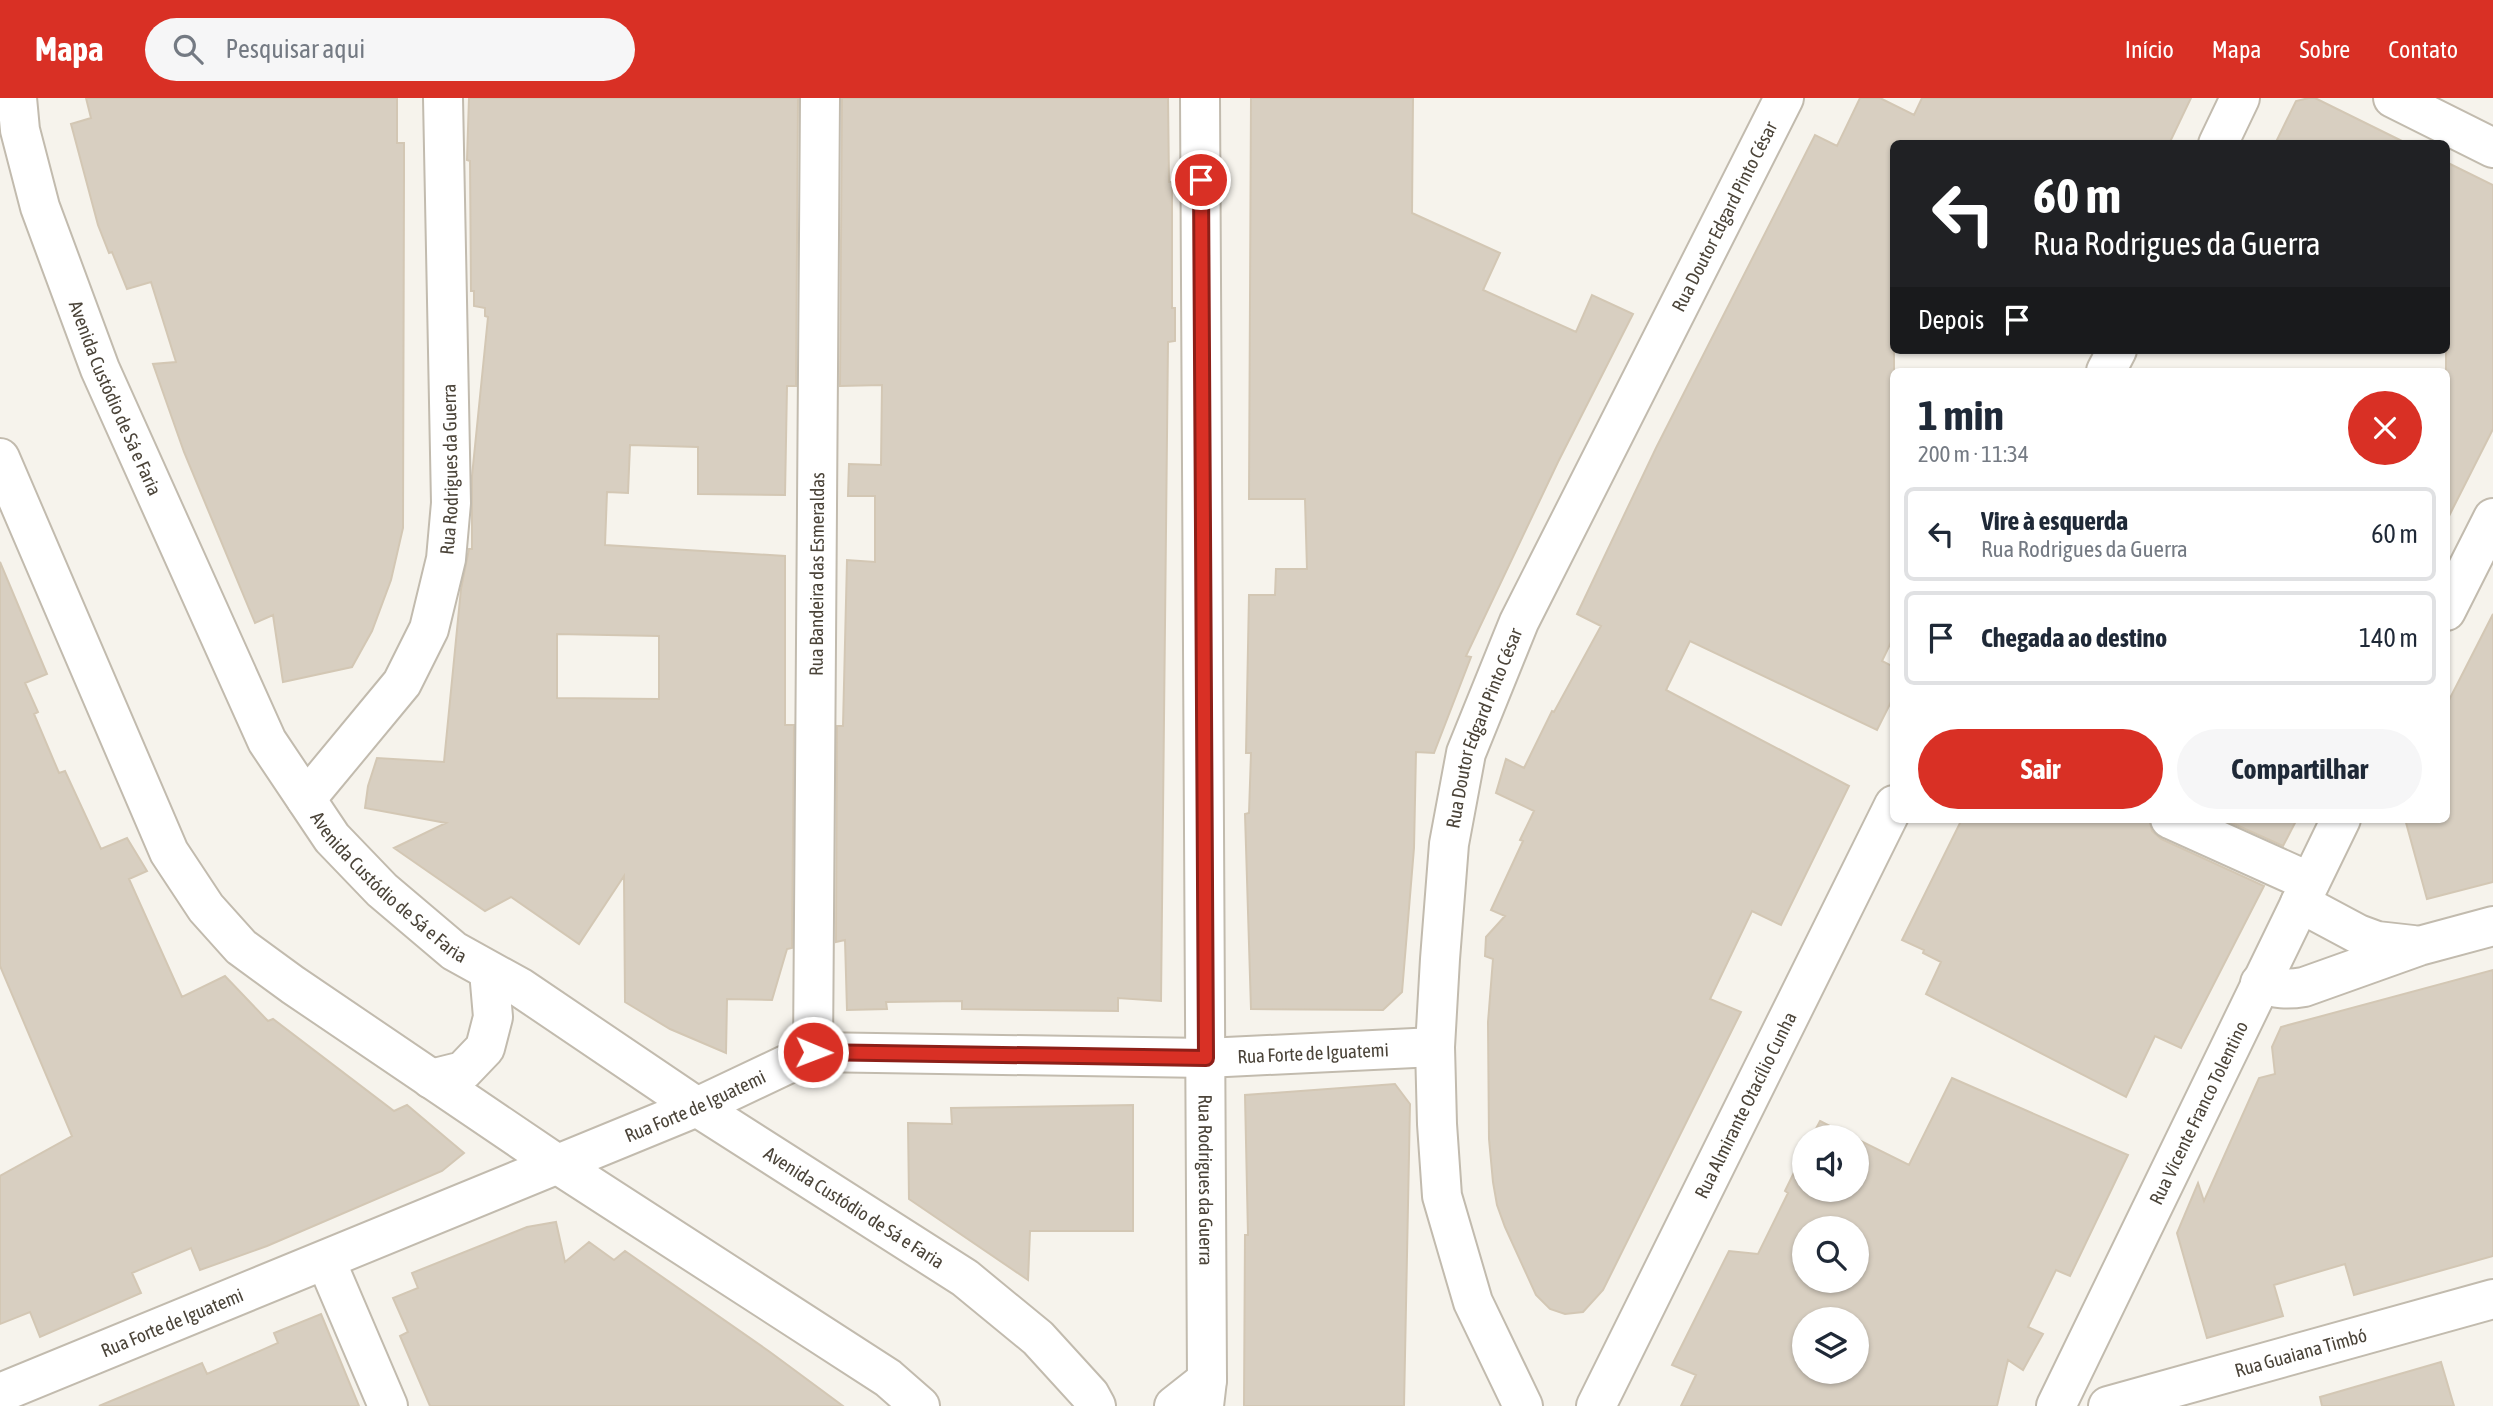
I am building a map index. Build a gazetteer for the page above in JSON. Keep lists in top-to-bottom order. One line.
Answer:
{"streets":{"street":["Rua Doutor Edgard Pinto César","Avenida Custódio de Sá e Faria","Rua Rodrigues da Guerra","Rua Bandeira das Esmeraldas","Rua Forte de Iguatemi","Rua Almirante Otacílio Cunha","Rua Vicente Franco Tolentino","Rua Guaiana Timbó"]},"crossings":[["Rua Doutor Edgard Pinto César","Rua Forte de Iguatemi"],["Avenida Custódio de Sá e Faria","Rua Rodrigues da Guerra"],["Avenida Custódio de Sá e Faria","Rua Forte de Iguatemi"],["Rua Rodrigues da Guerra","Rua Forte de Iguatemi"],["Rua Bandeira das Esmeraldas","Rua Forte de Iguatemi"]],"page":{"header":"Mapa","search":"Pesquisar aqui","nav":["Início","Mapa","Sobre","Contato"],"turn":["60 m","Rua Rodrigues da Guerra"],"then":"Depois","heading":["1 min","200 m · 11:34"],"list":[{"name":"Vire à esquerda","note":"Rua Rodrigues da Guerra","value":"60 m"},{"name":"Chegada ao destino","value":"140 m"}],"buttons":["Sair","Compartilhar"]}}
